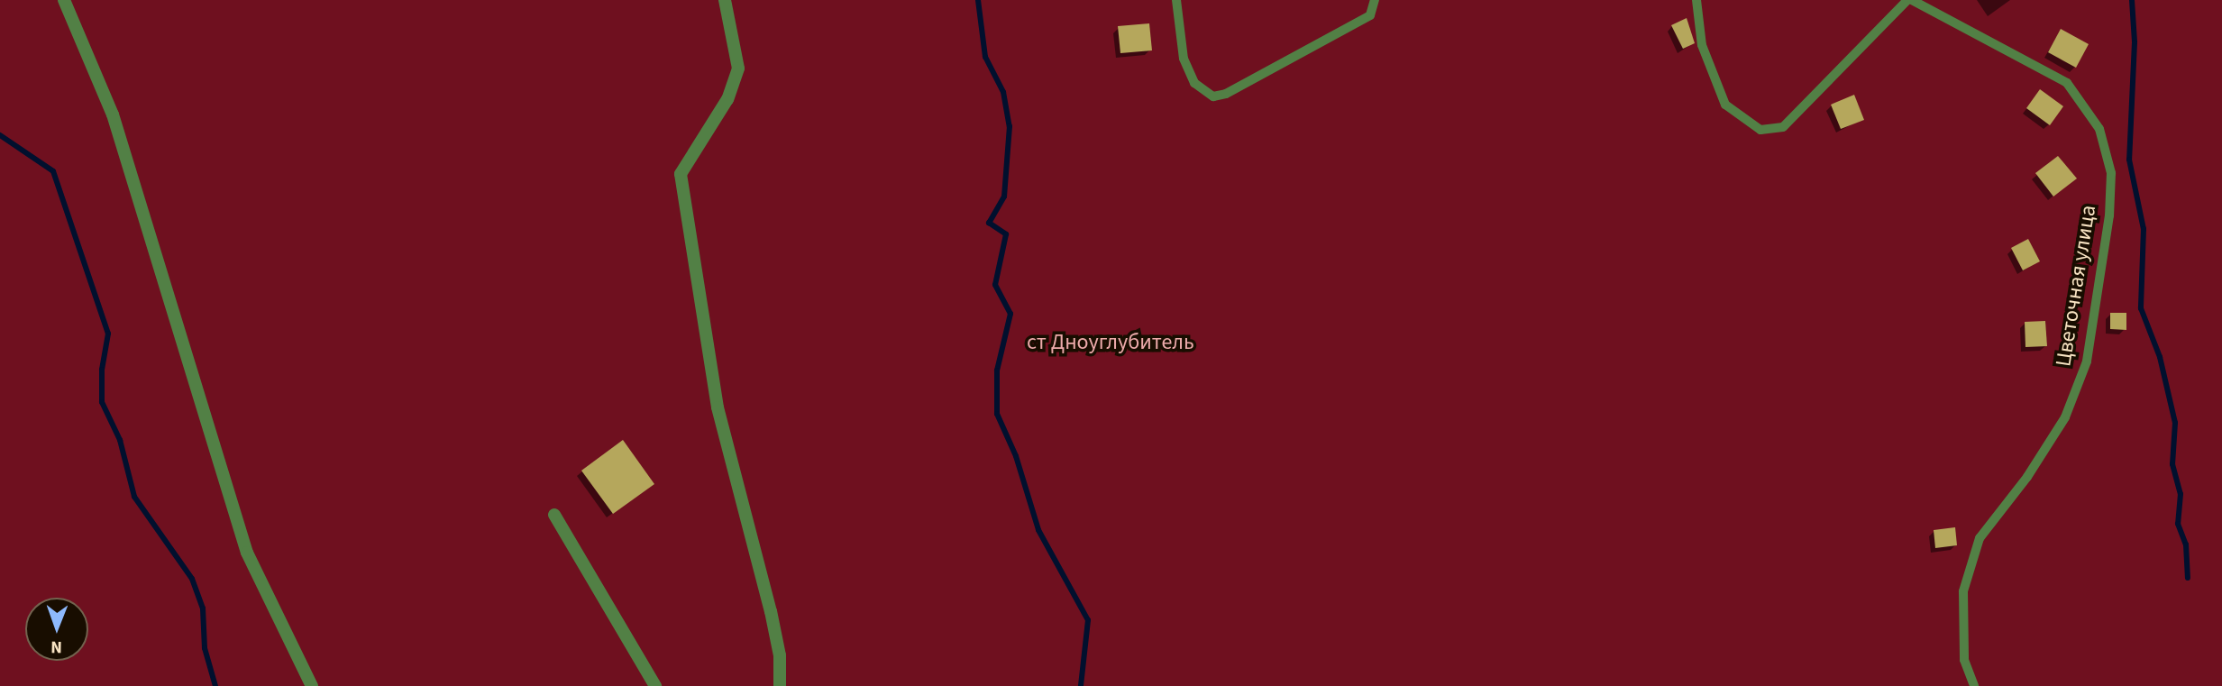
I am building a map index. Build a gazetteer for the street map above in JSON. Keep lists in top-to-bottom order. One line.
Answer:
{"streets":{"lane":["Цветочная улица"]},"parks":["ст Дноуглубитель"],"north":"bottom"}
